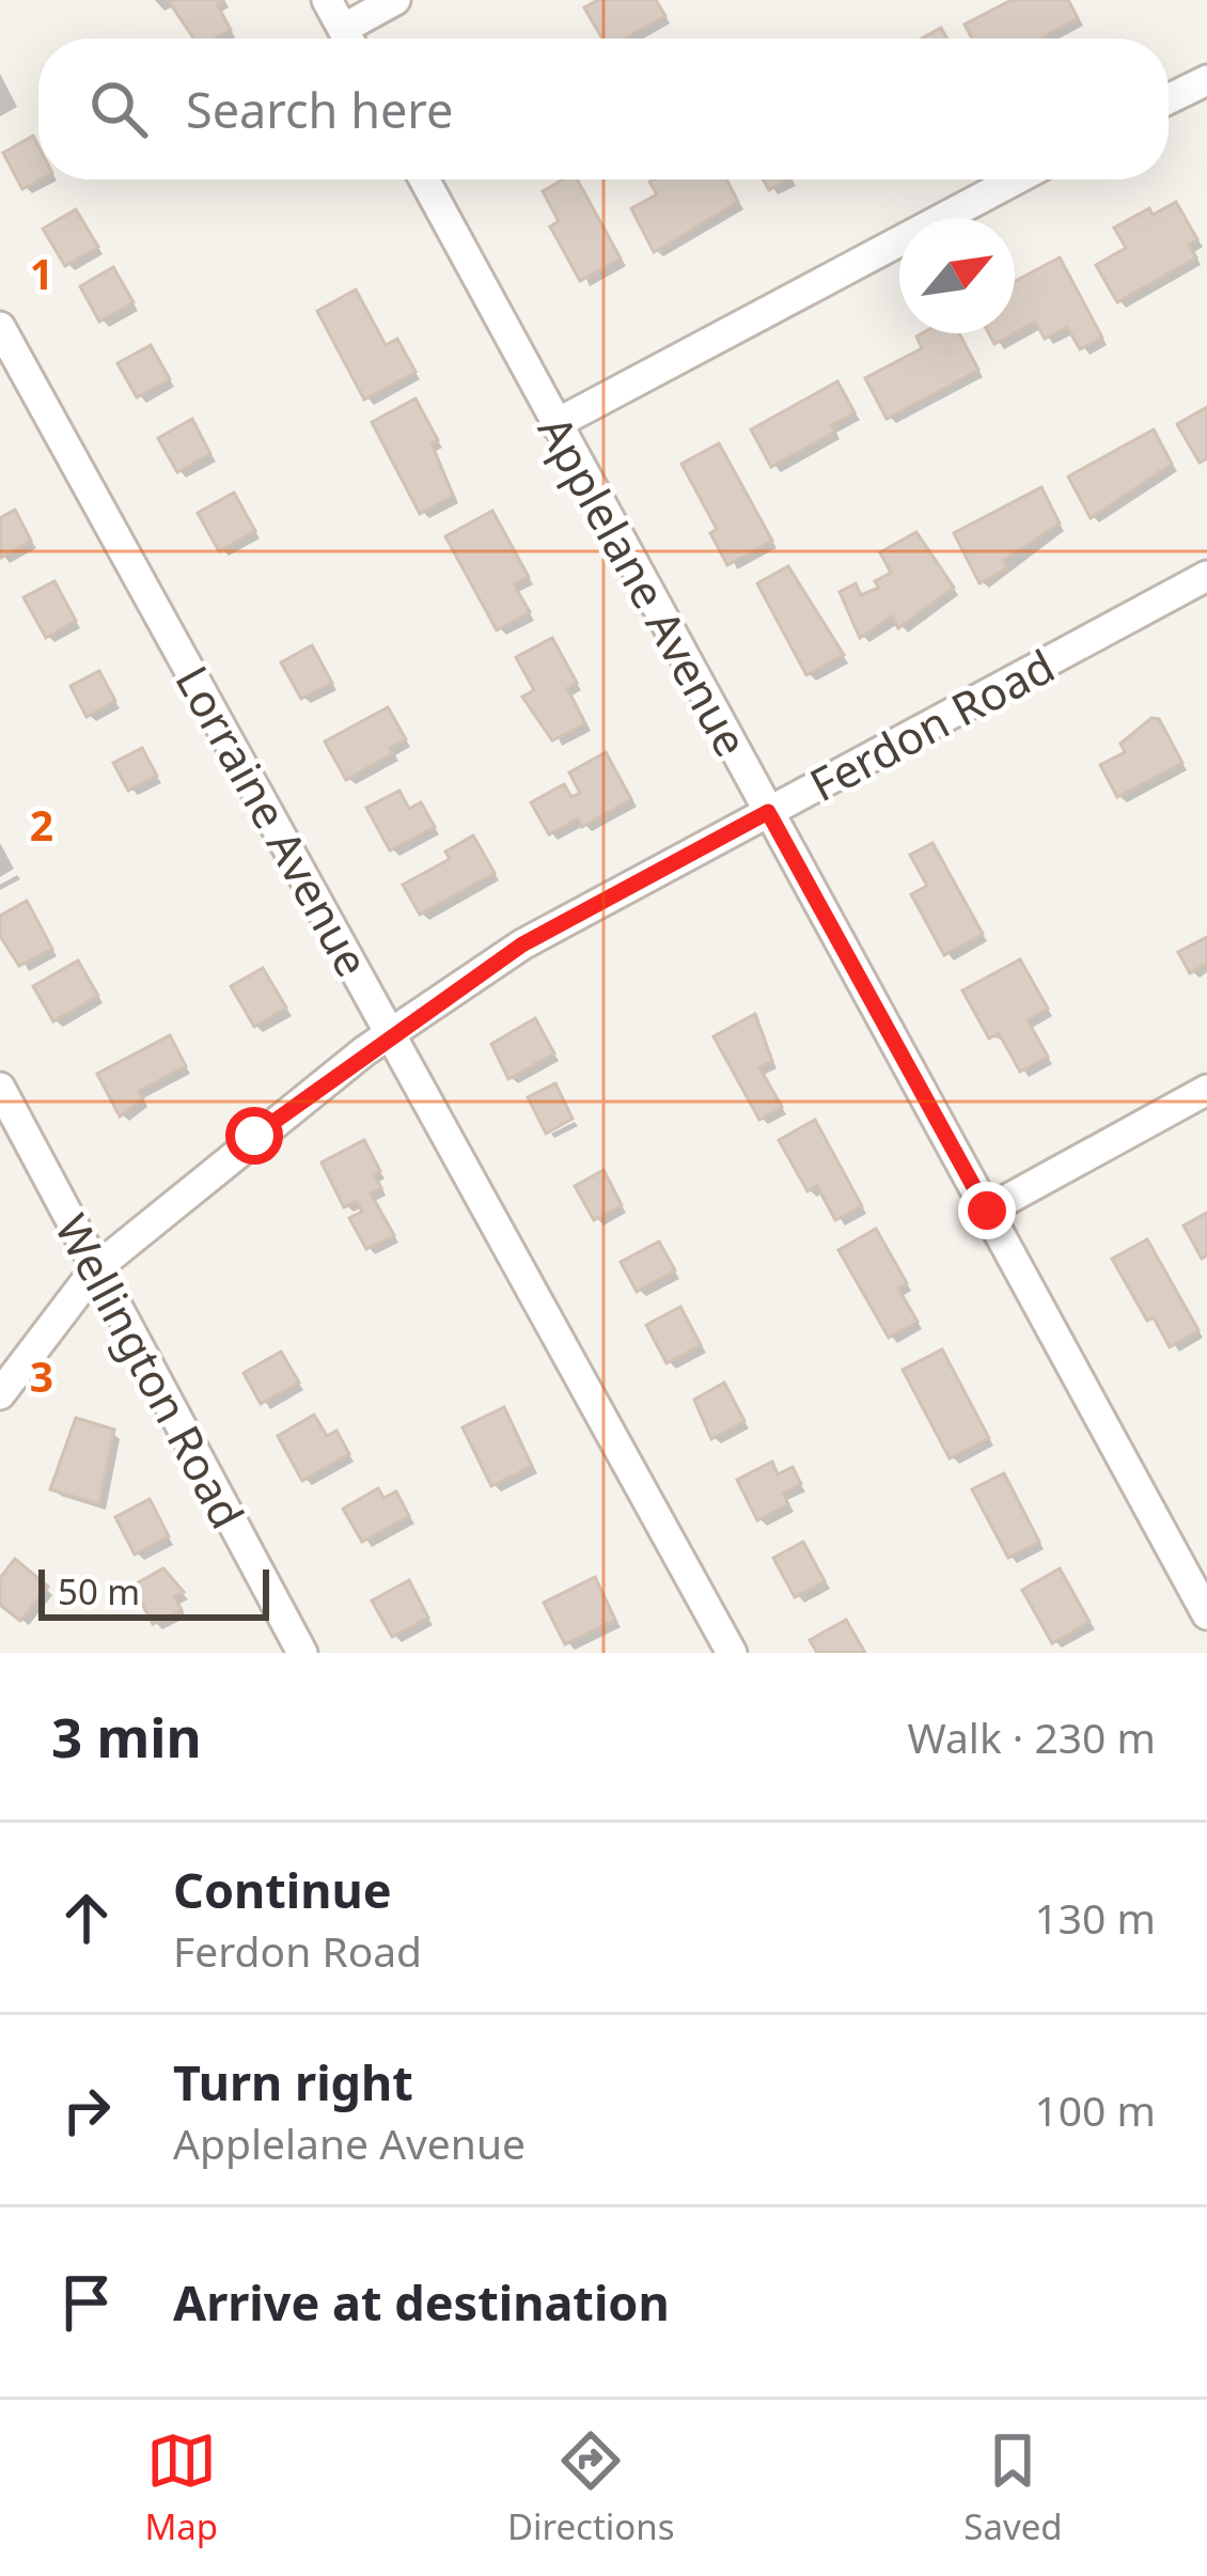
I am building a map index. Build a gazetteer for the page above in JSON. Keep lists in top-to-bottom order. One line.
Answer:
{"streets":{"street":["Applelane Avenue","Ferdon Road","Lorraine Avenue","Wellington Road"]},"crossings":[["Applelane Avenue","Ferdon Road"],["Ferdon Road","Lorraine Avenue"],["Ferdon Road","Wellington Road"]],"scale_bar":"50 m","north":"top right","page":{"search":"Search here","scale":"50 m","heading":["3 min","Walk · 230 m"],"list":[["Continue","Ferdon Road","130 m"],["Turn right","Applelane Avenue","100 m"],"Arrive at destination"],"nav":["Map","Directions","Saved"]},"grid":{"rows":["1","2","3"]}}
